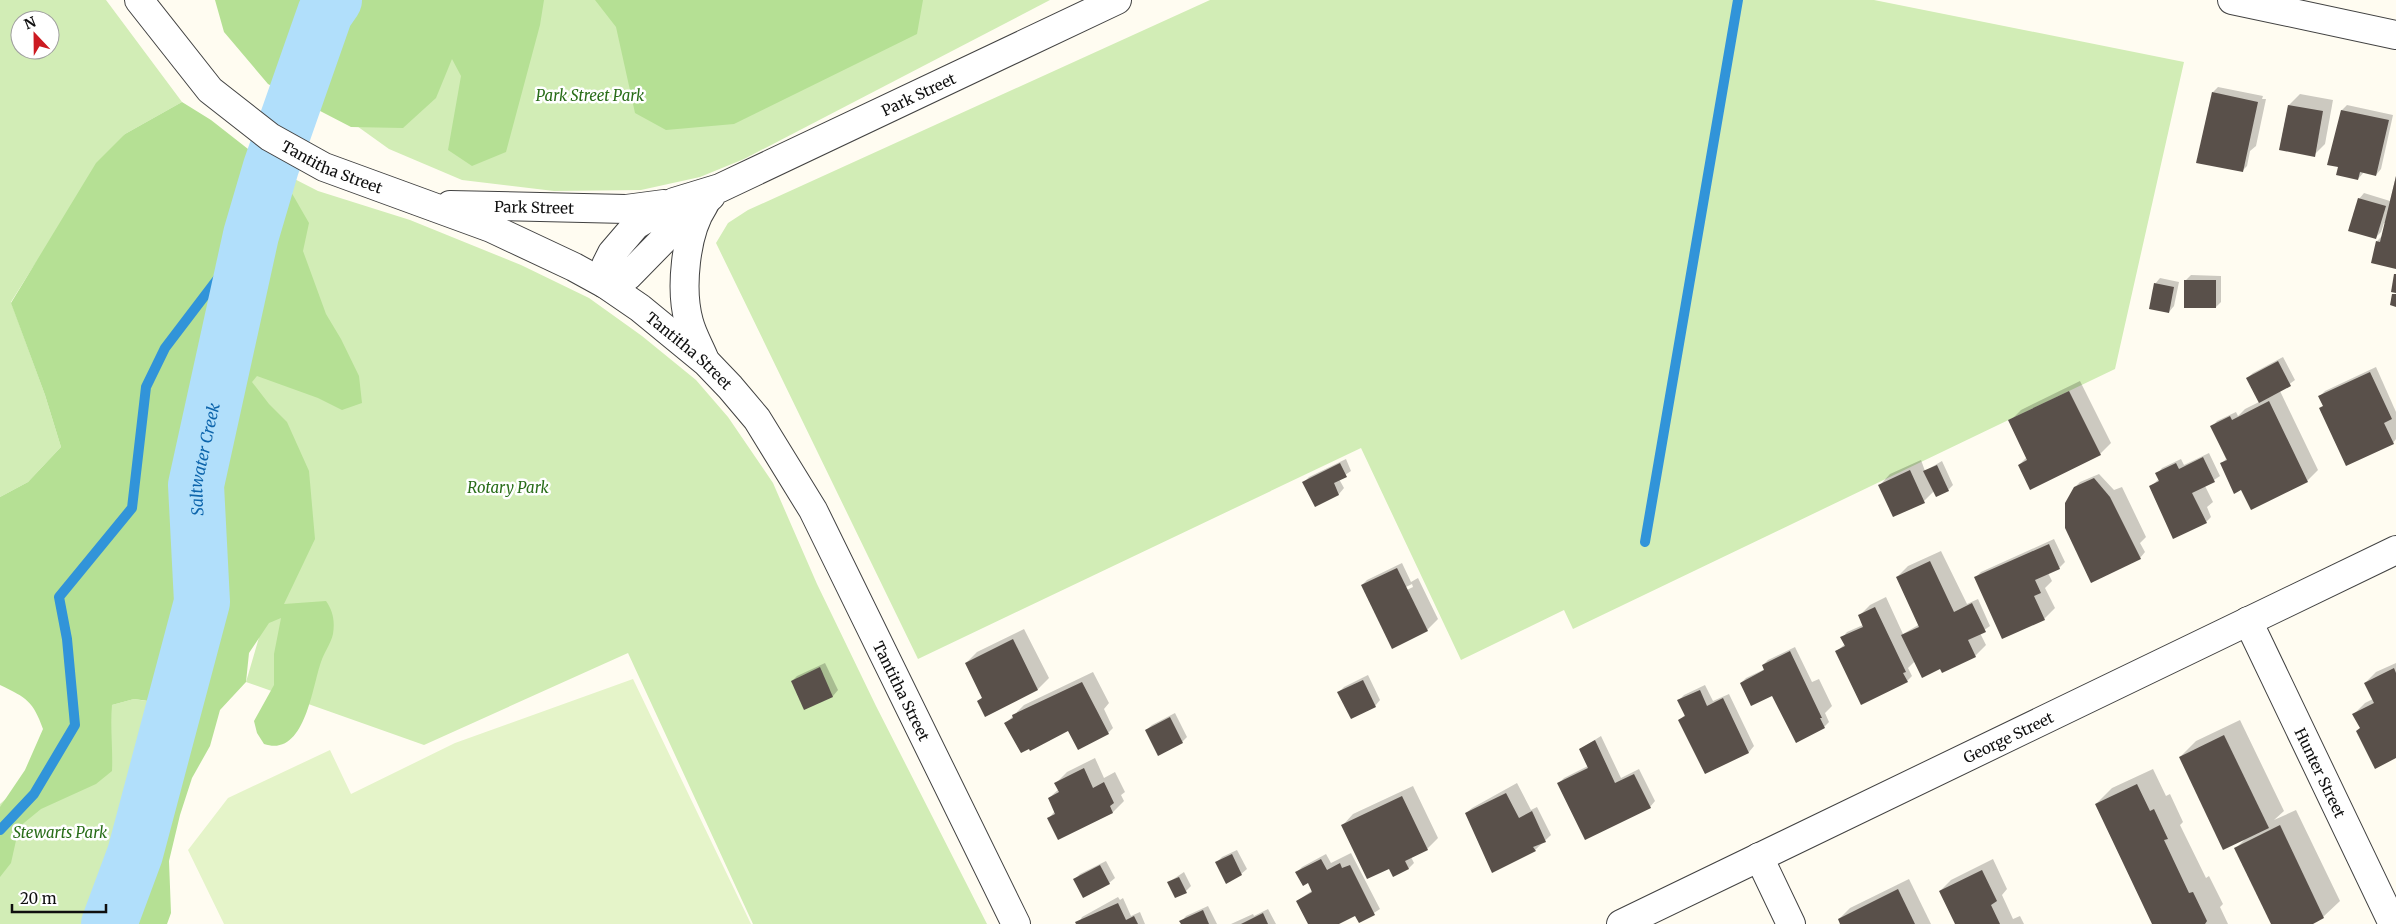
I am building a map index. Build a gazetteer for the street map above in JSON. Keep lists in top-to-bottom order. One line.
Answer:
{"streets":{"street":["Park Street","Tantitha Street","George Street","Hunter Street"]},"crossings":[["Park Street","Tantitha Street"],["George Street","Hunter Street"]],"water":["Saltwater Creek"],"parks":["Park Street Park","Rotary Park","Stewarts Park"],"scale_bar":"20 m","north":"top"}
